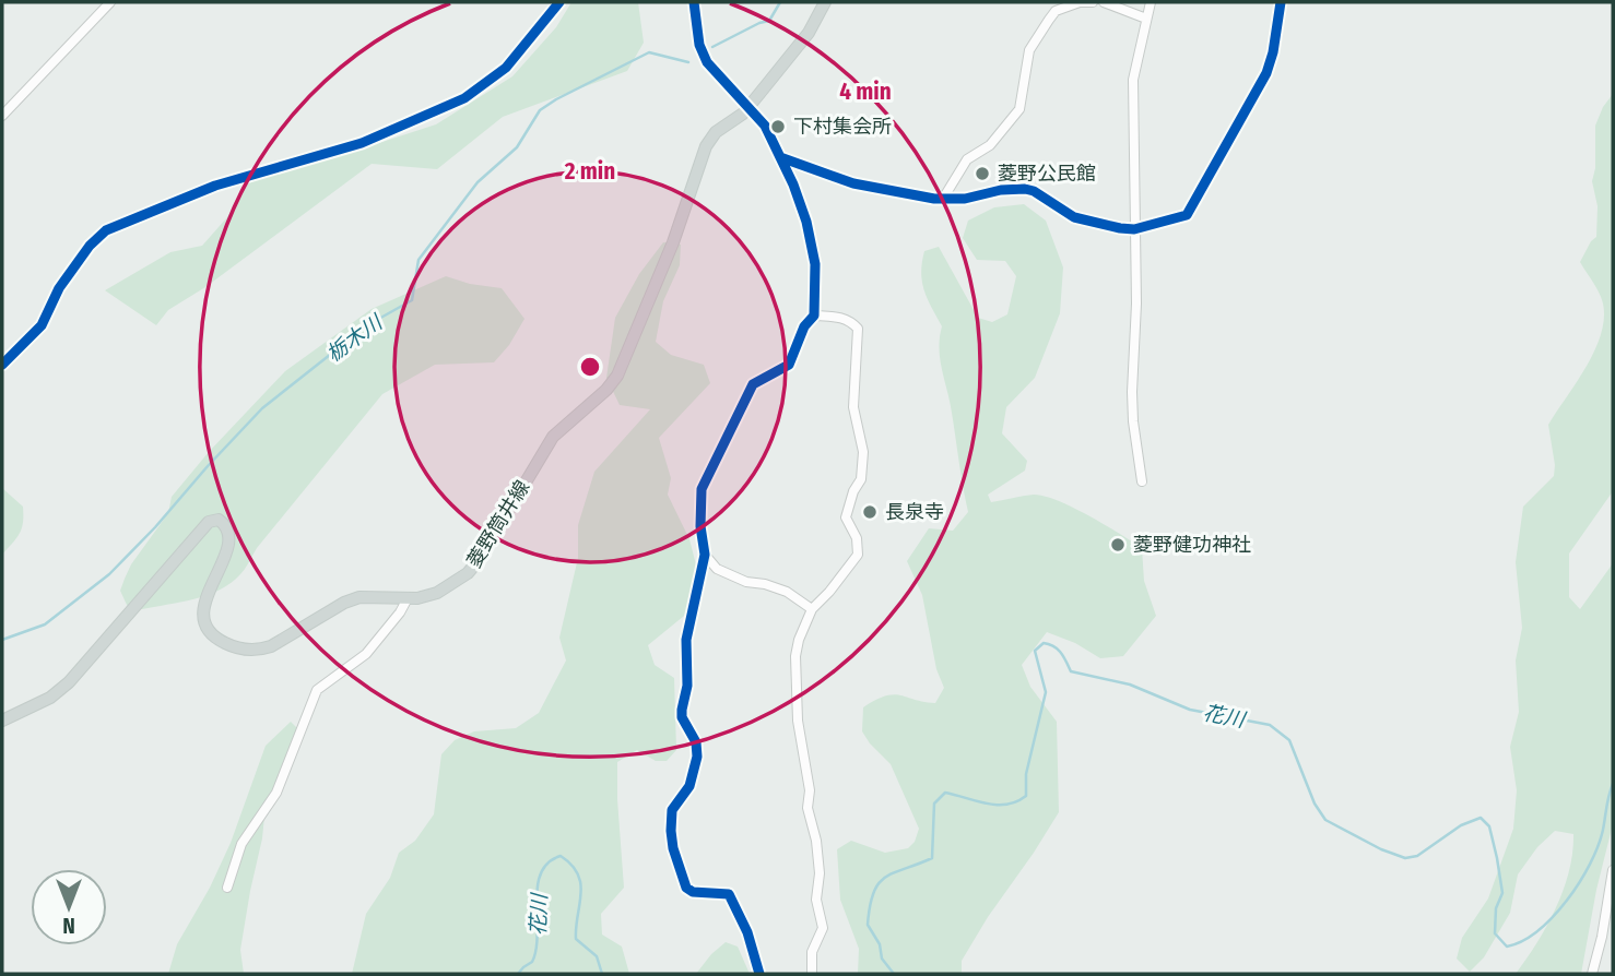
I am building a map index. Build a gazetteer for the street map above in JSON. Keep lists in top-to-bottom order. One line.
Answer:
{"streets":{"main road":["菱野筒井線"]},"water":["栃木川","花川"],"places":["下村集会所","菱野公民館","長泉寺","菱野健功神社"],"north":"bottom","rings":["4 min","2 min"]}
